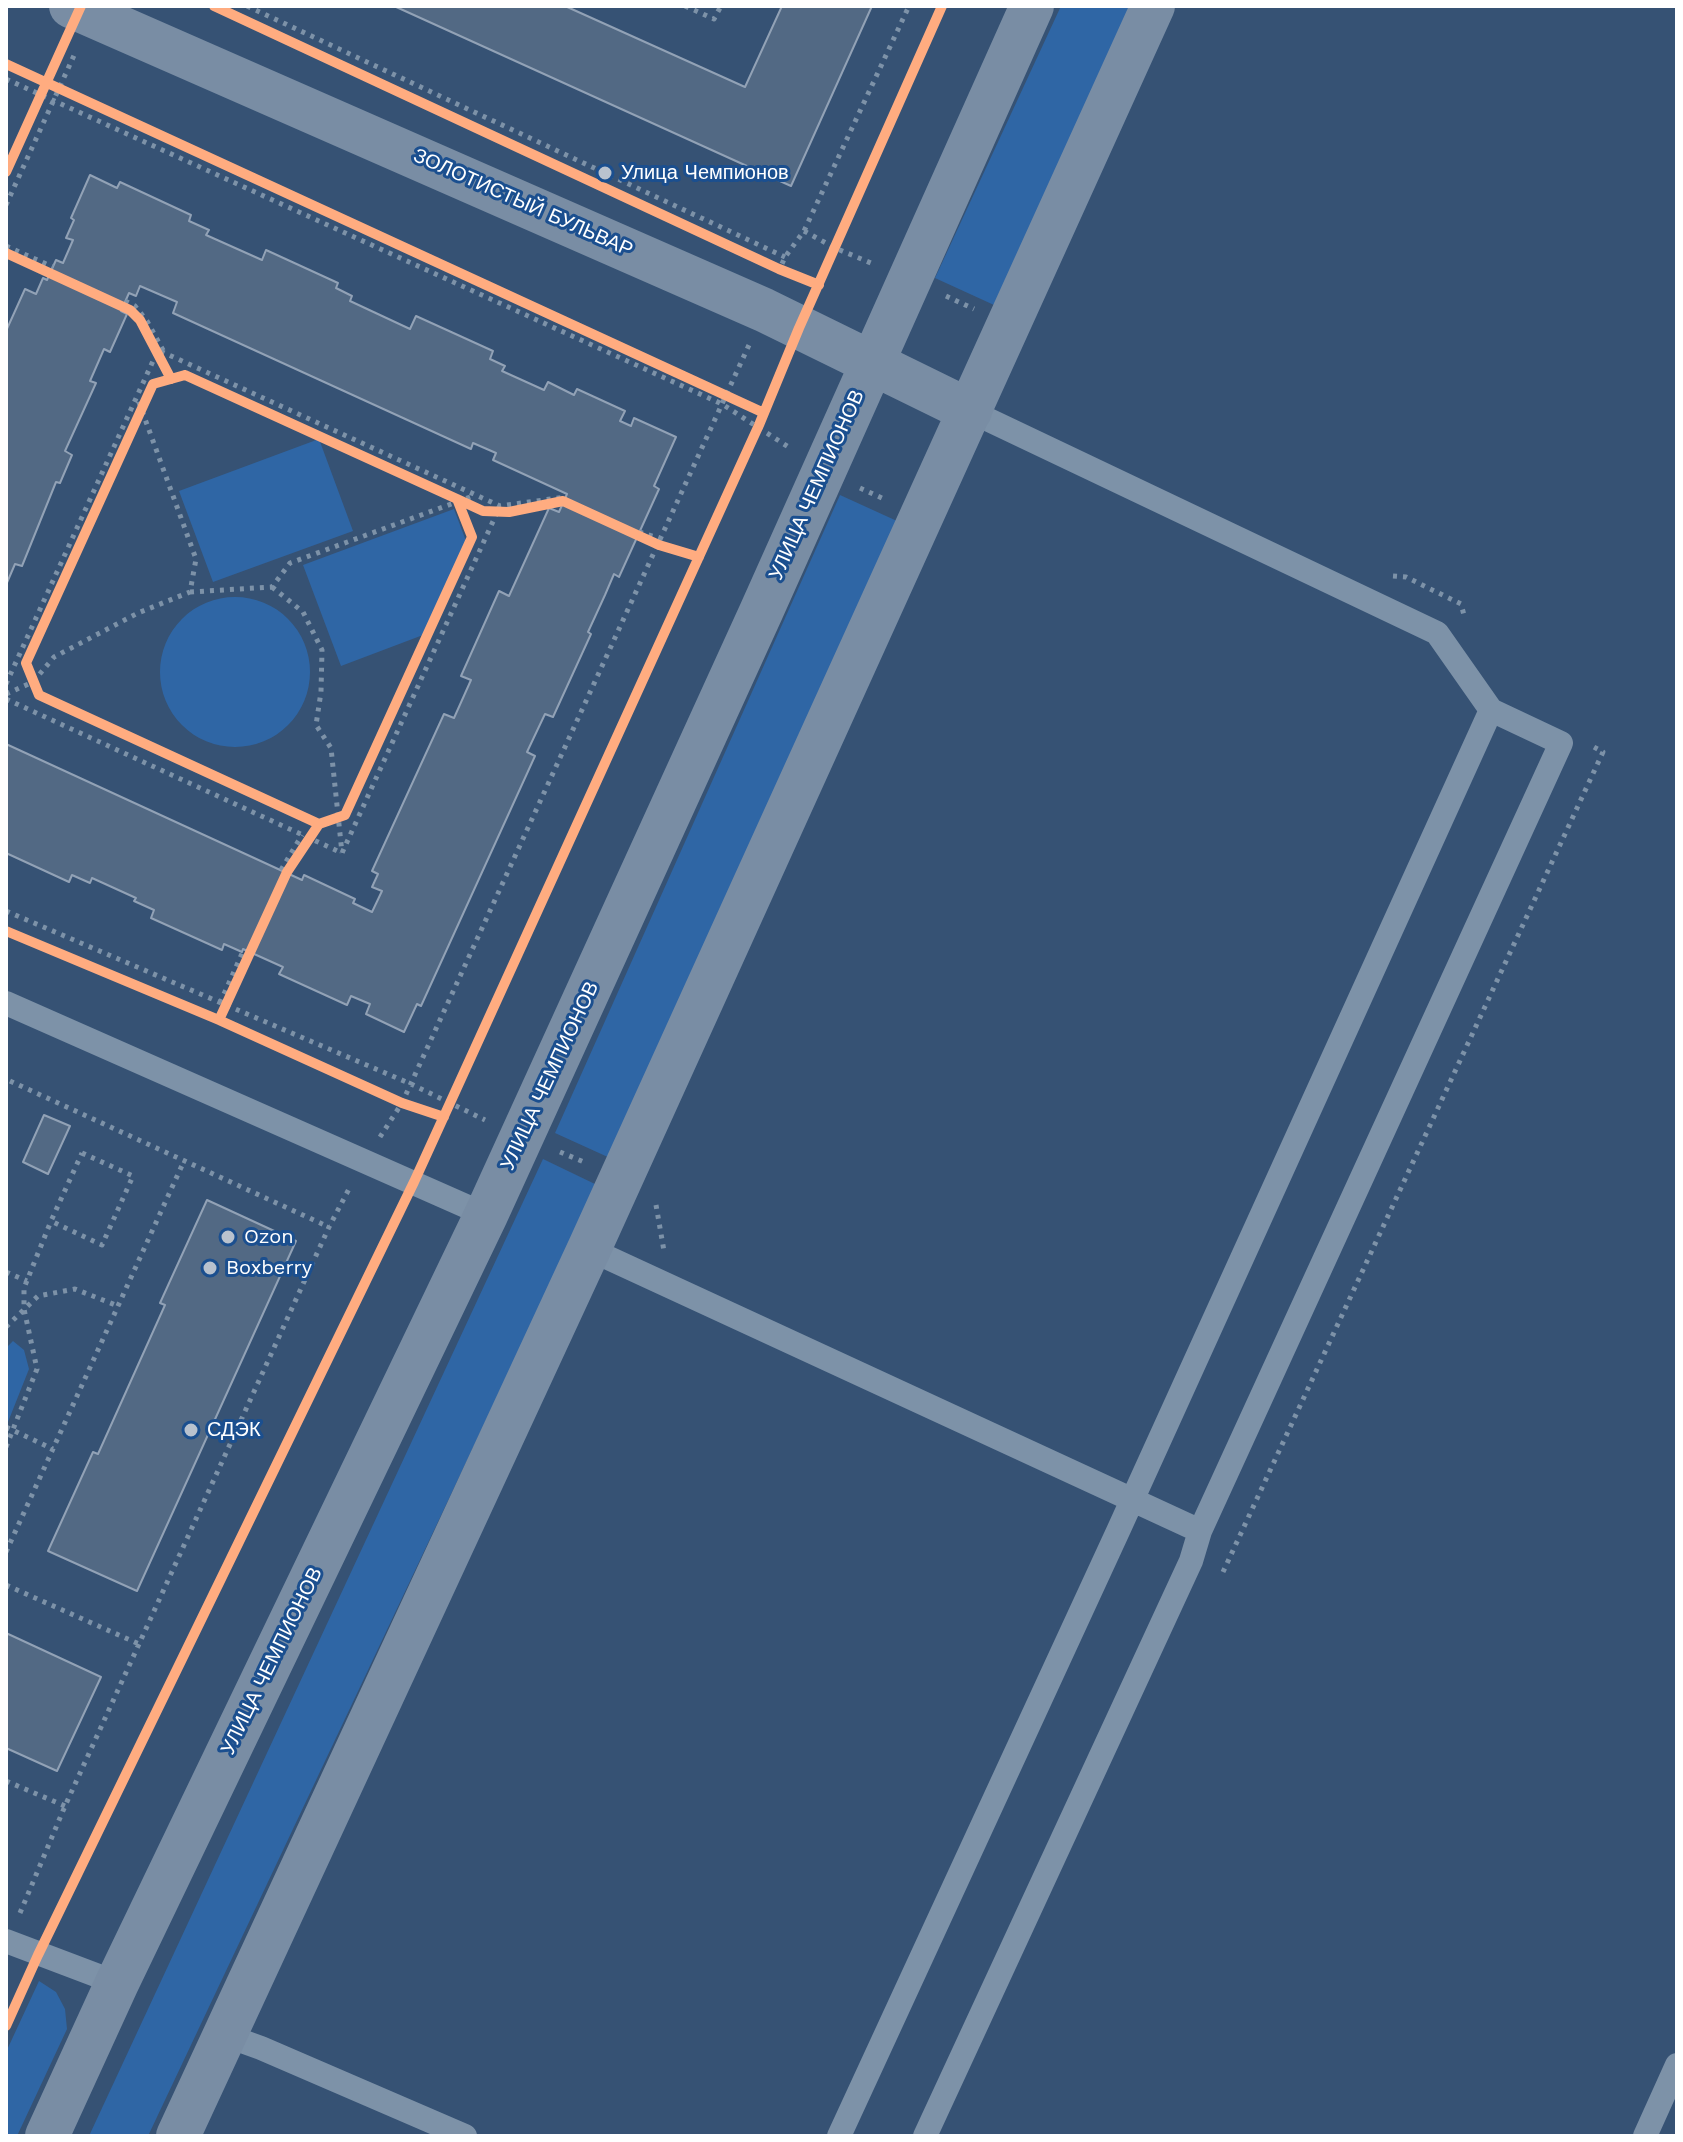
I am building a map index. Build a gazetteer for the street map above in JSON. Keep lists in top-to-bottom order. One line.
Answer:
{"streets":{"street":["ЗОЛОТИСТЫЙ БУЛЬВАР","УЛИЦА ЧЕМПИОНОВ"]},"crossings":[["ЗОЛОТИСТЫЙ БУЛЬВАР","УЛИЦА ЧЕМПИОНОВ"]],"places":["Улица Чемпионов","Ozon","Boxberry","СДЭК"]}
